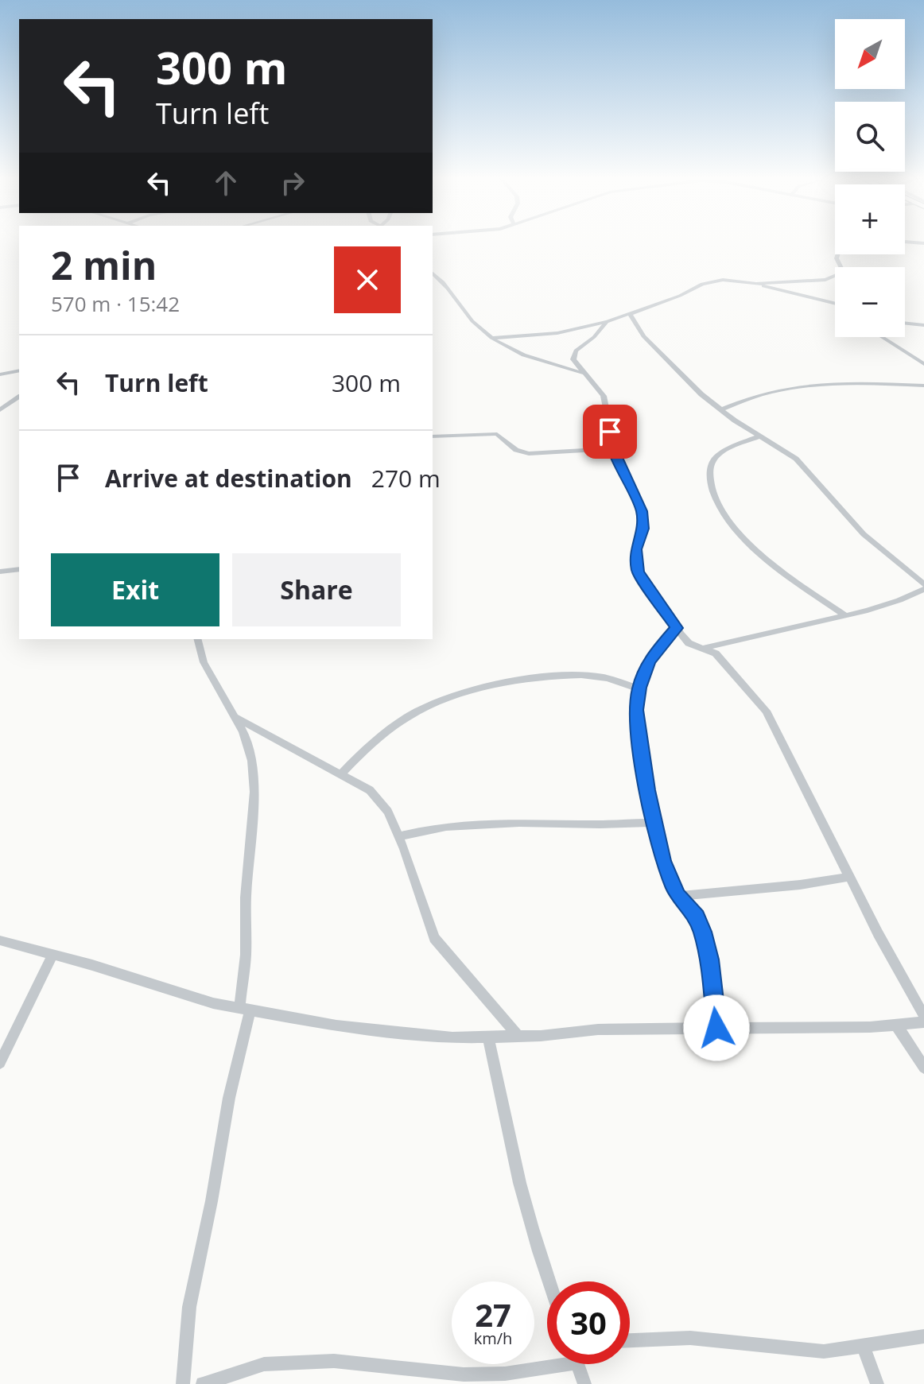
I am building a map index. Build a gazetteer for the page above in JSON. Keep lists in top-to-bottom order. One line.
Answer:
{"north":"bottom left","page":{"map_buttons":["+","−"],"turn":["300 m","Turn left"],"heading":["2 min","570 m · 15:42"],"list":[{"name":"Turn left","value":"300 m"},{"name":"Arrive at destination","value":"270 m"}],"buttons":["Exit","Share"],"speed":"27 km/h","limit":"30"}}
